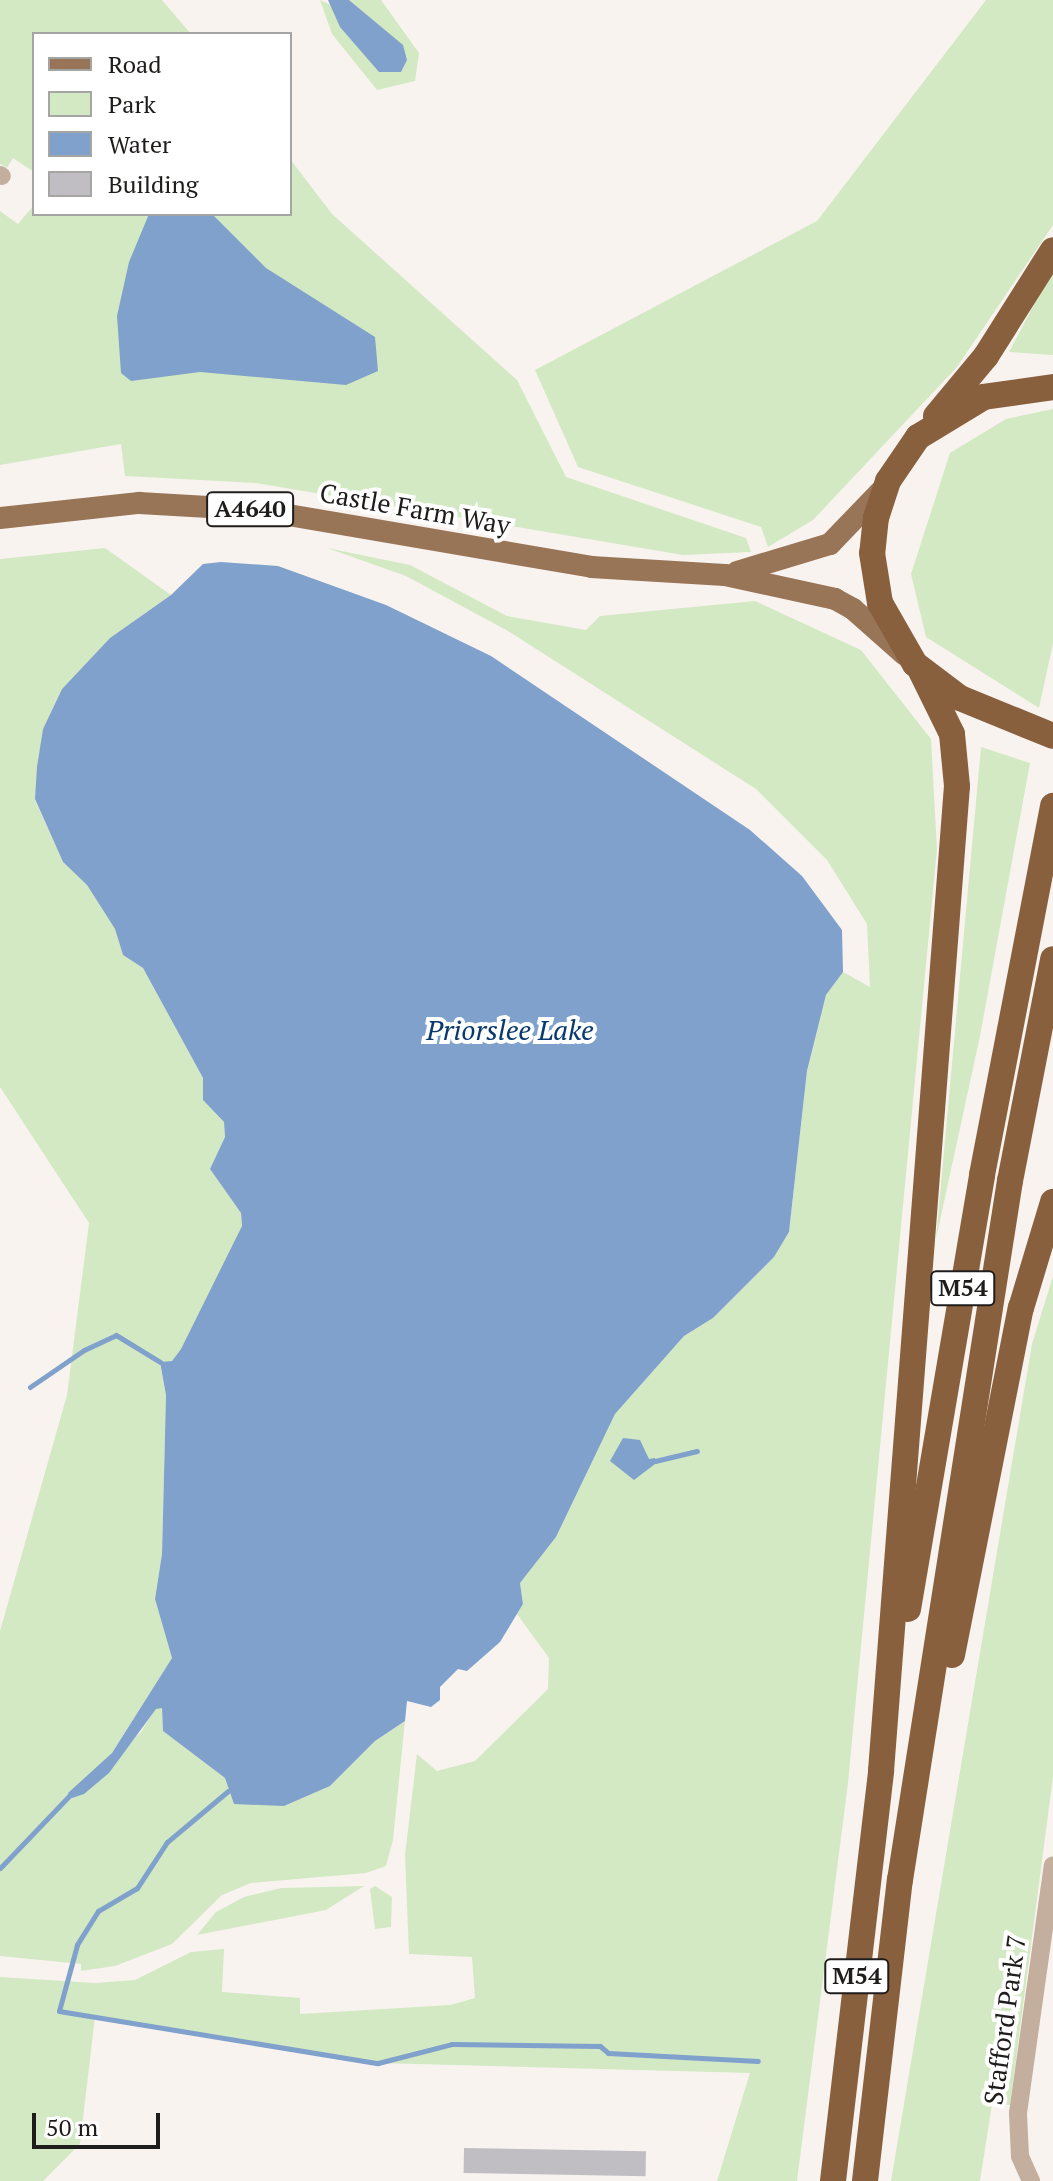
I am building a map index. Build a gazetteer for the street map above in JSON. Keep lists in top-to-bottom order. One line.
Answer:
{"streets":{"highway":["M54"],"main road":["A4640","Castle Farm Way"],"street":["Stafford Park 7"]},"water":["Priorslee Lake"],"legend":["Road","Park","Water","Building"],"scale_bar":"50 m"}
